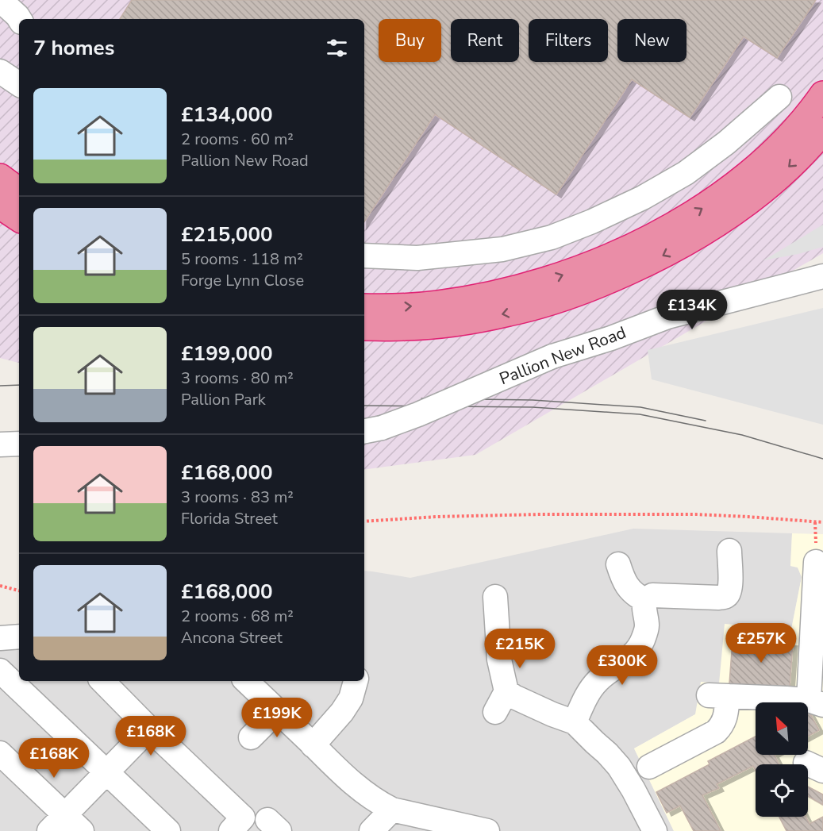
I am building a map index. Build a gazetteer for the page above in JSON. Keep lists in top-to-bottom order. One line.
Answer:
{"streets":{"street":["Pallion New Road"]},"north":"top left","page":{"chip":["Buy","Rent","Filters","New"],"heading":"7 homes","list":[{"name":"£134,000","note":"2 rooms · 60 m² · Pallion New Road"},{"name":"£215,000","note":"5 rooms · 118 m² · Forge Lynn Close"},{"name":"£199,000","note":"3 rooms · 80 m² · Pallion Park"},{"name":"£168,000","note":"3 rooms · 83 m² · Florida Street"},{"name":"£168,000","note":"2 rooms · 68 m² · Ancona Street"}],"price":["£134K","£257K","£215K","£300K","£199K","£168K","£168K"]}}
